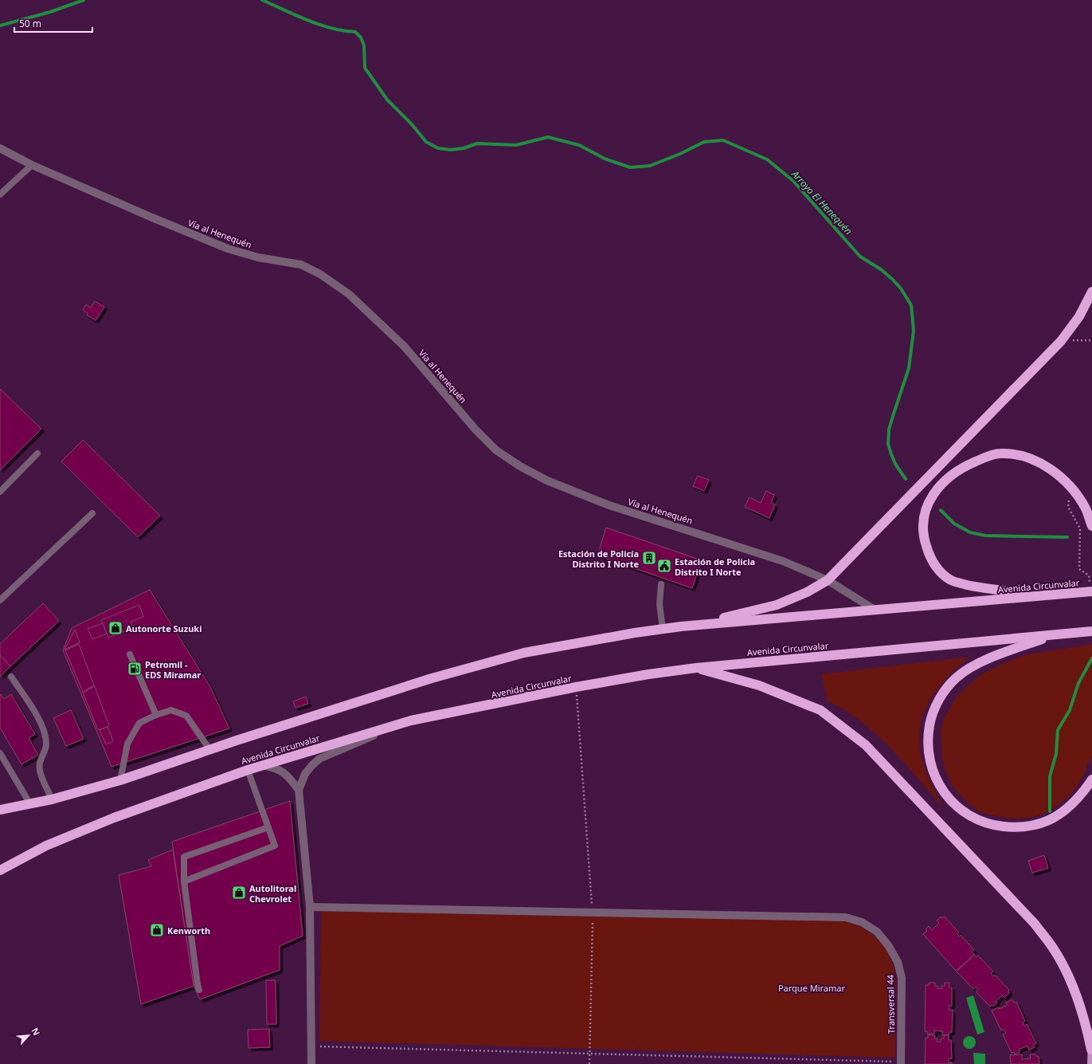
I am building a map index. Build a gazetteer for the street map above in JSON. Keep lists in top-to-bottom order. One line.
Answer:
{"streets":{"highway":["Avenida Circunvalar"],"street":["Vía al Henequén","Transversal 44"]},"crossings":[["Vía al Henequén","Avenida Circunvalar"]],"water":["Arroyo El Henequén"],"parks":["Parque Miramar"],"places":{"building":["Estación de Policía Distrito I Norte"],"public building":["Estación de Policia Distrito I Norte"],"shop":["Autonorte Suzuki","Autolitoral Chevrolet","Kenworth"],"fuel station":["Petromil - EDS Miramar"]},"scale_bar":"50 m","north":"top right"}
